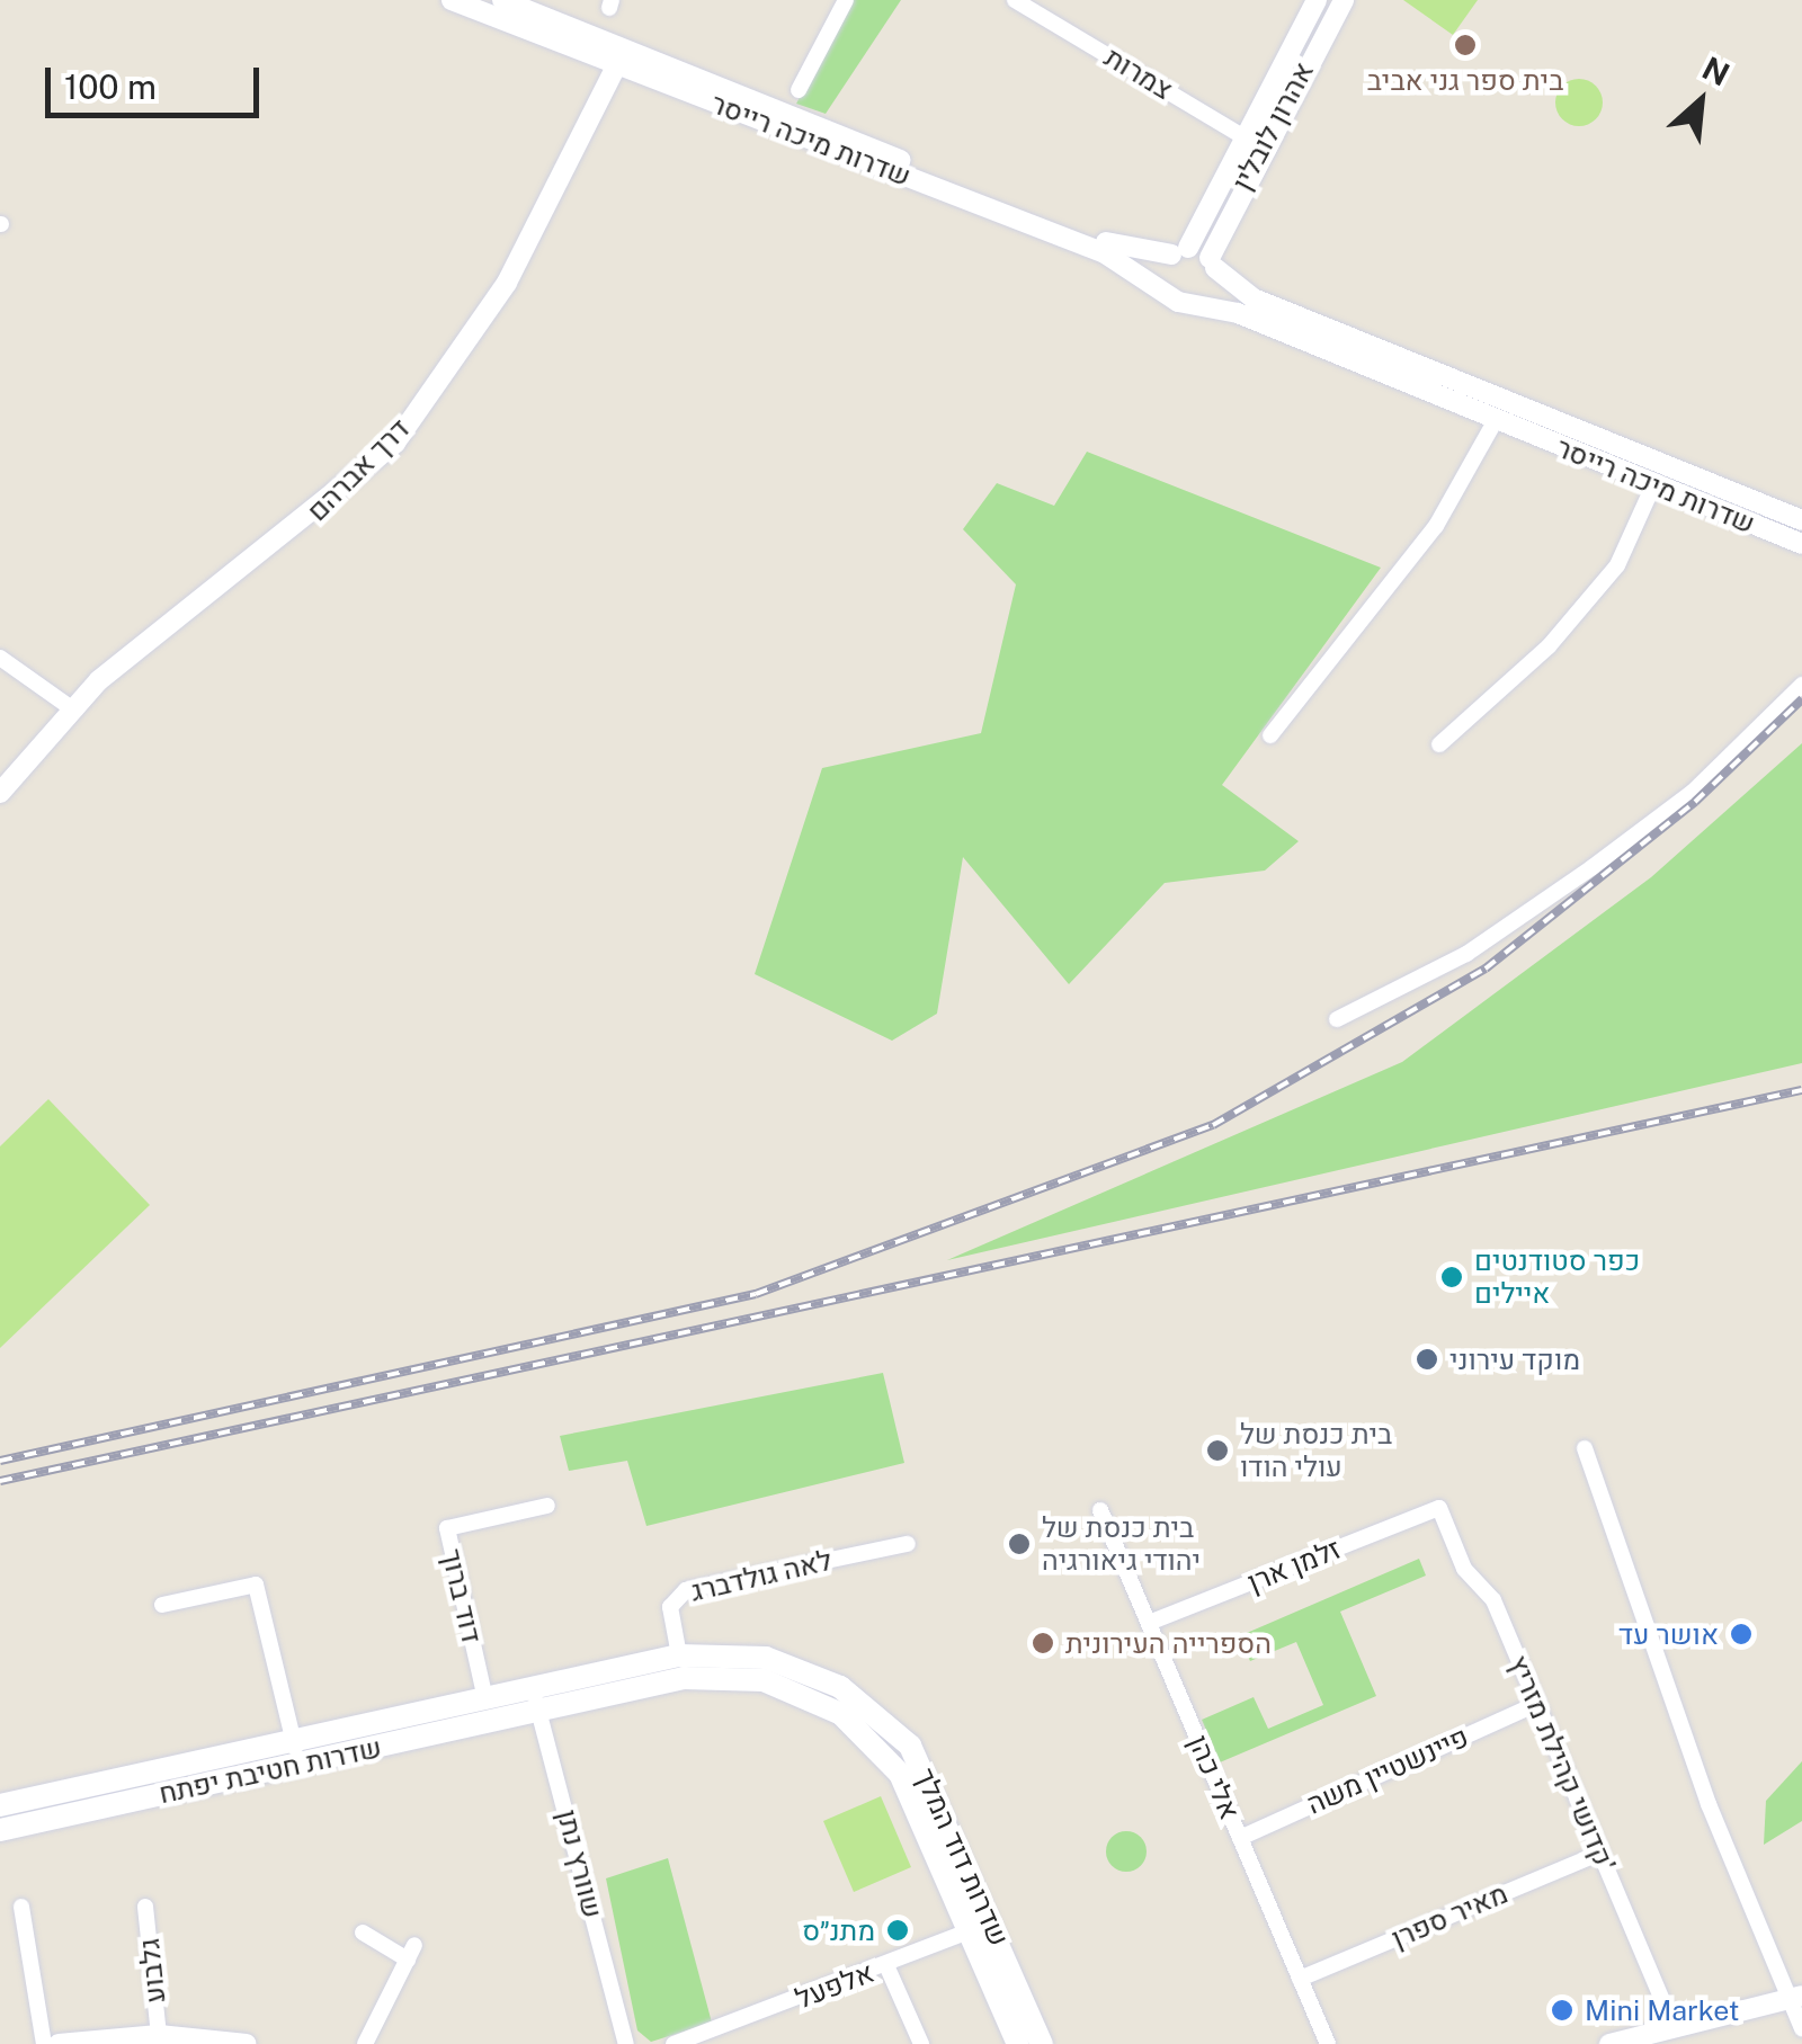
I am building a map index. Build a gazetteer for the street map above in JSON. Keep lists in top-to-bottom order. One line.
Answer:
{"streets":{"main road":["שדרות חטיבת יפתח","שדרות דוד המלך"],"street":["צמרות","אהרון לובלין","שדרות מיכה רייסר","דרך אברהם","זלמן ארן","לאה גולדברג","דוד ברוך","קדושי קהילת מזריץ'","פיינשטיין משה","אלי כהן","שוורץ נתן","מאיר ספרן","גלבוע","אלפעל"]},"crossings":[["צמרות","אהרון לובלין"],["אהרון לובלין","שדרות מיכה רייסר"],["שדרות מיכה רייסר","דרך אברהם"],["זלמן ארן","קדושי קהילת מזריץ'"],["זלמן ארן","אלי כהן"],["לאה גולדברג","שדרות דוד המלך"],["דוד ברוך","שדרות חטיבת יפתח"],["קדושי קהילת מזריץ'","פיינשטיין משה"],["קדושי קהילת מזריץ'","מאיר ספרן"],["שדרות חטיבת יפתח","שדרות דוד המלך"],["שדרות חטיבת יפתח","שוורץ נתן"],["פיינשטיין משה","אלי כהן"],["אלי כהן","מאיר ספרן"],["שדרות דוד המלך","שוורץ נתן"],["שדרות דוד המלך","אלפעל"]],"places":["בית ספר גני אביב","כפר סטודנטים איילים","מוקד עירוני","בית כנסת של עולי הודו","בית כנסת של יהודי גיאורגיה","אושר עד","הספרייה העירונית","מתנ״ס","Mini Market"],"scale_bar":"100 m","north":"top right"}
